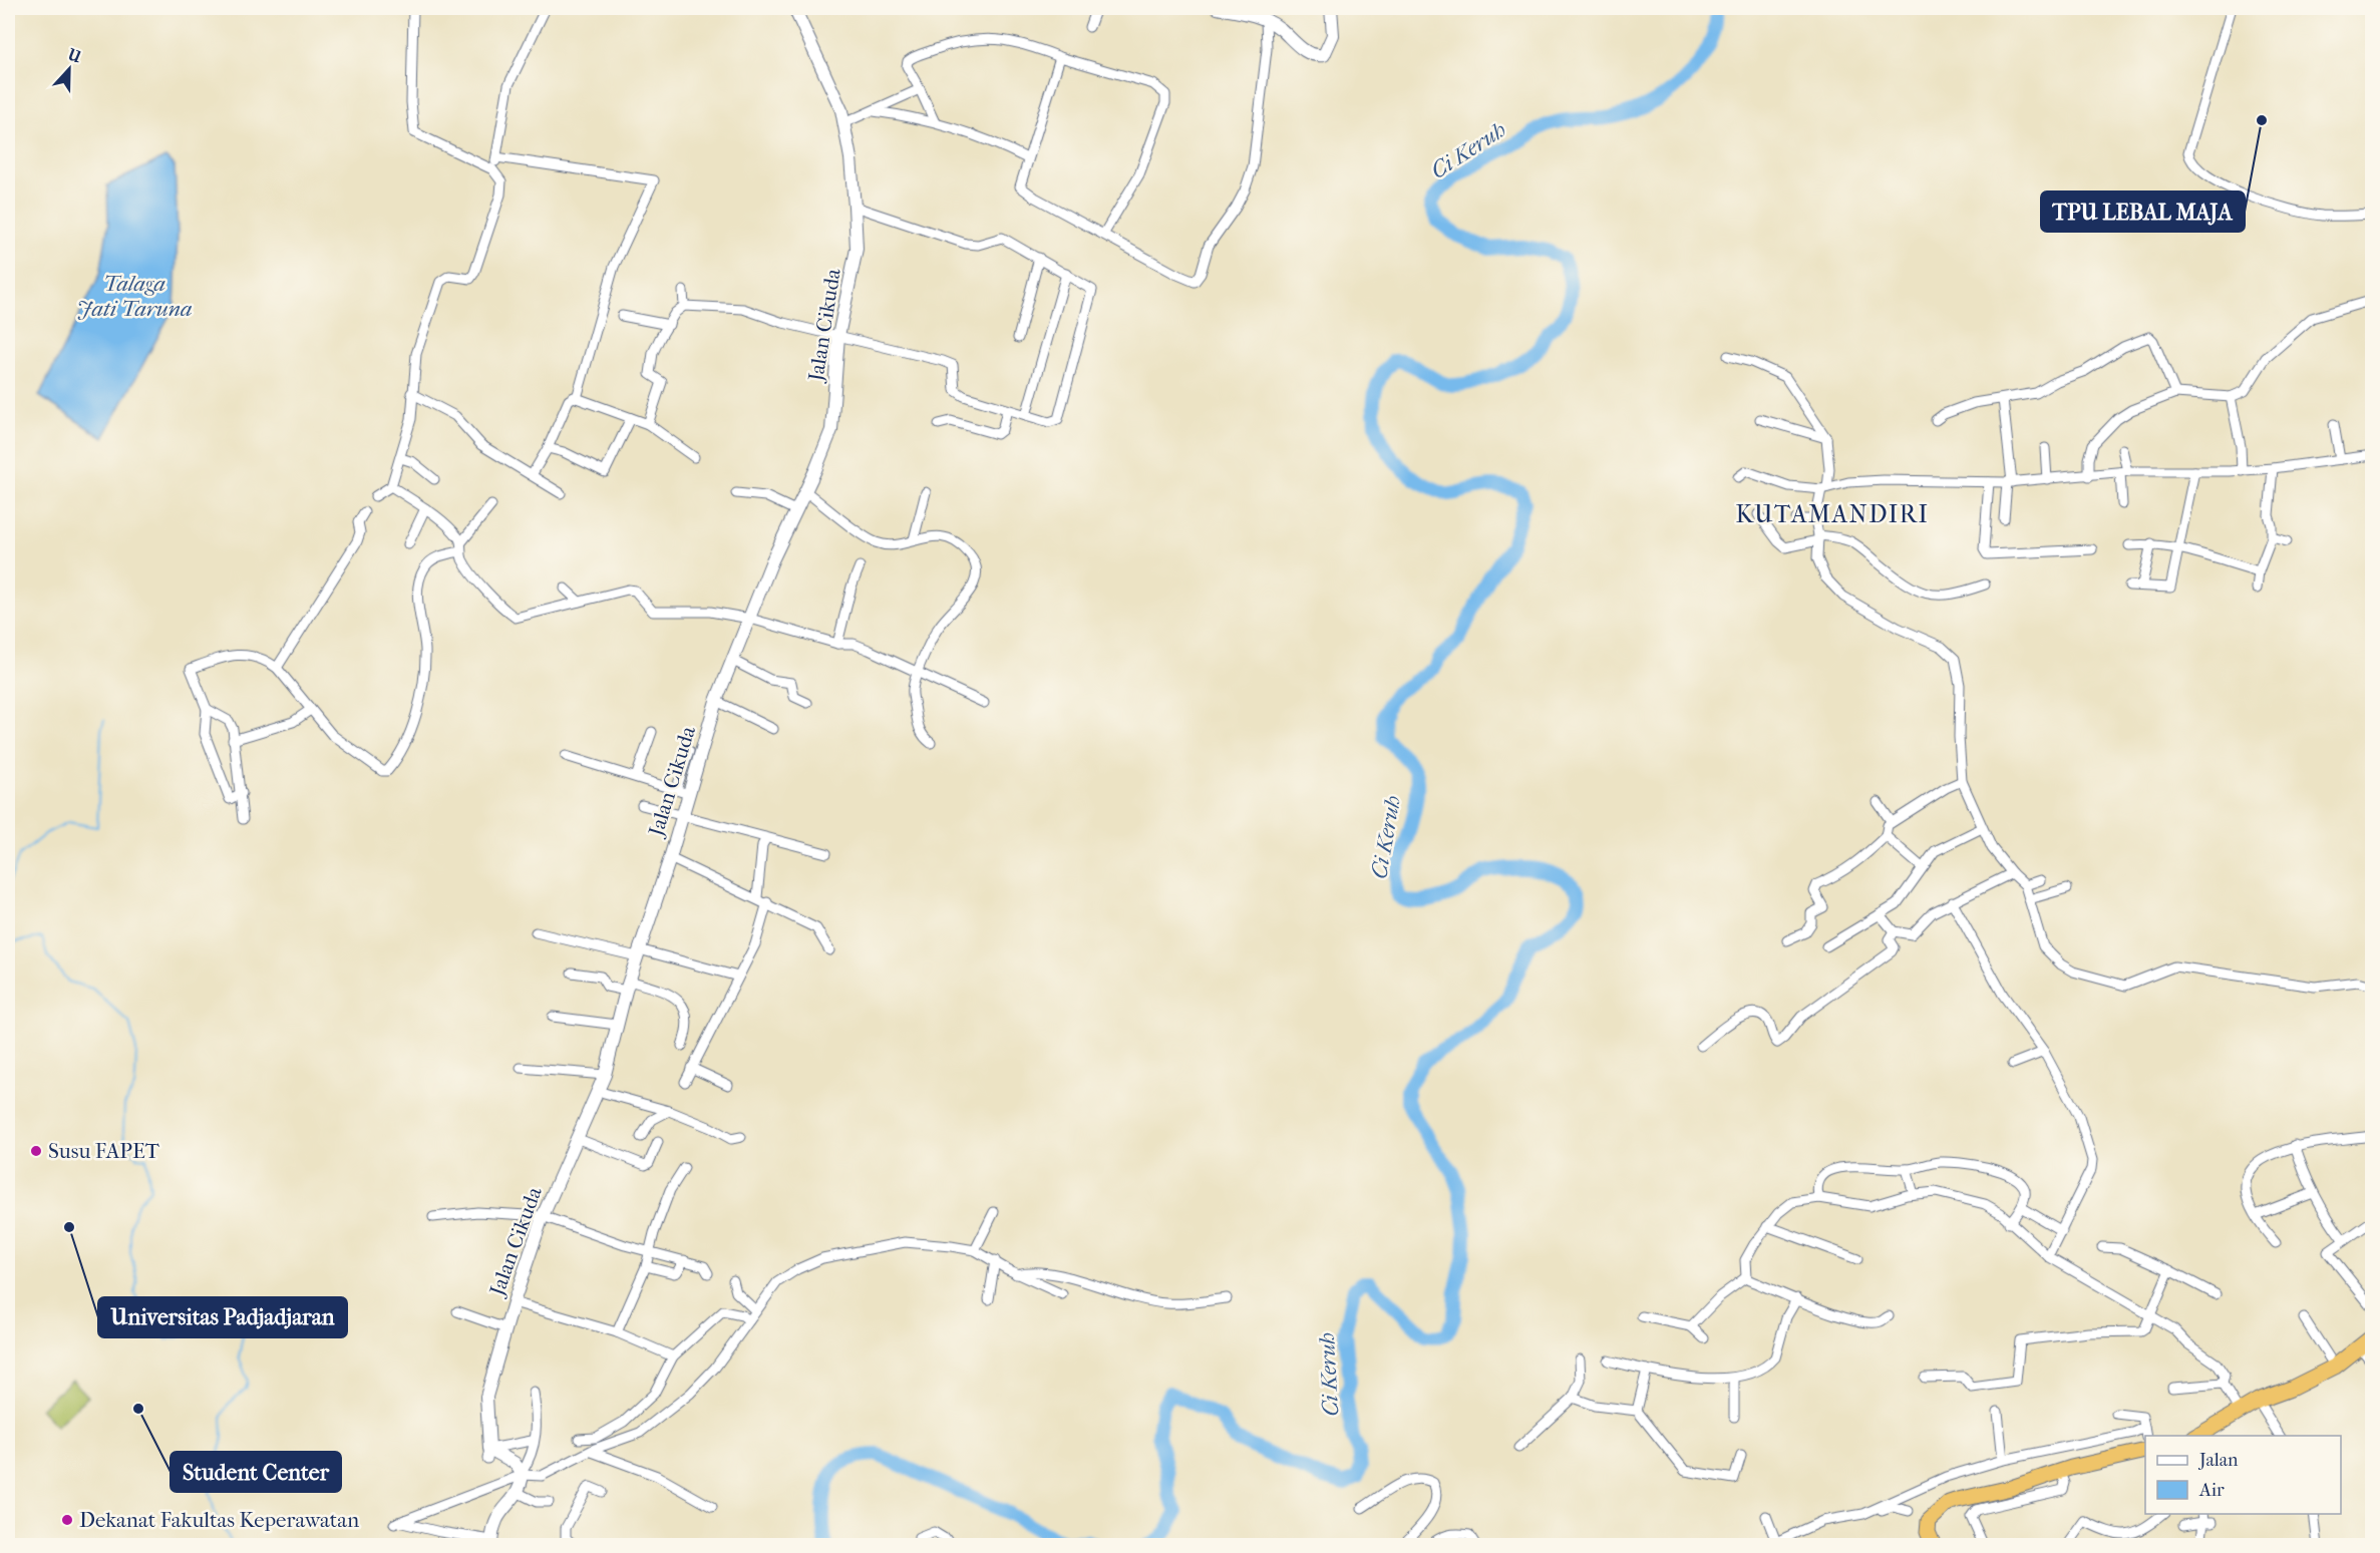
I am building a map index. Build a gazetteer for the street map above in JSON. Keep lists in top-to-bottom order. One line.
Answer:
{"streets":{"street":["Jalan Cikuda"]},"districts":["KUTAMANDIRI"],"water":["Ci Keruh","Talaga Jati Taruna"],"places":["TPU LEBAL MAJA","Susu FAPET","Universitas Padjadjaran","Student Center","Dekanat Fakultas Keperawatan"],"legend":["Jalan","Air"],"north":"top"}
